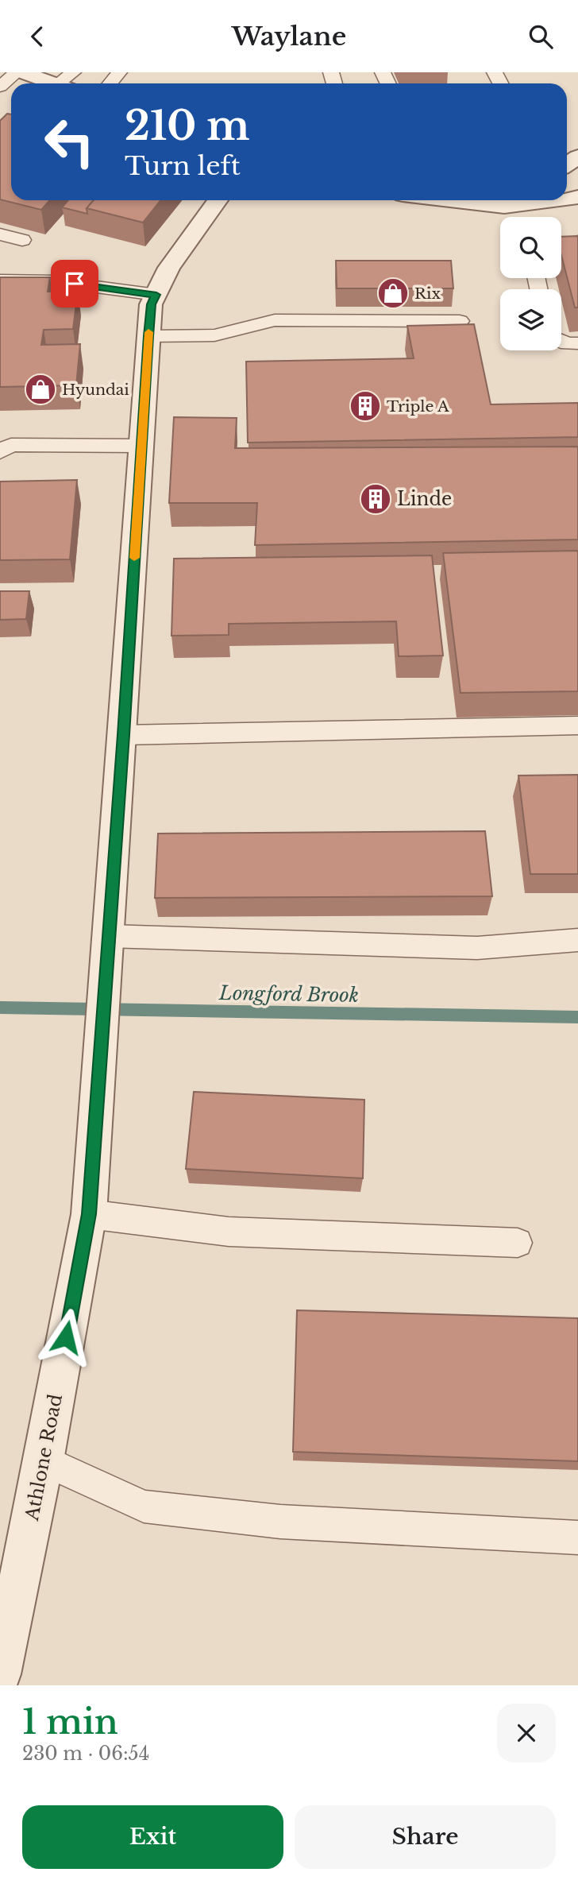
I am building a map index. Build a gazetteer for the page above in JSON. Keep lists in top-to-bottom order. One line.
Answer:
{"streets":{"street":["Athlone Road"]},"water":["Longford Brook"],"places":{"shop":["Rix","Hyundai"],"building":["Triple A","Linde"]},"page":{"header":"Waylane","turn":["210 m","Turn left"],"heading":["1 min","230 m · 06:54"],"buttons":["Exit","Share"]}}
